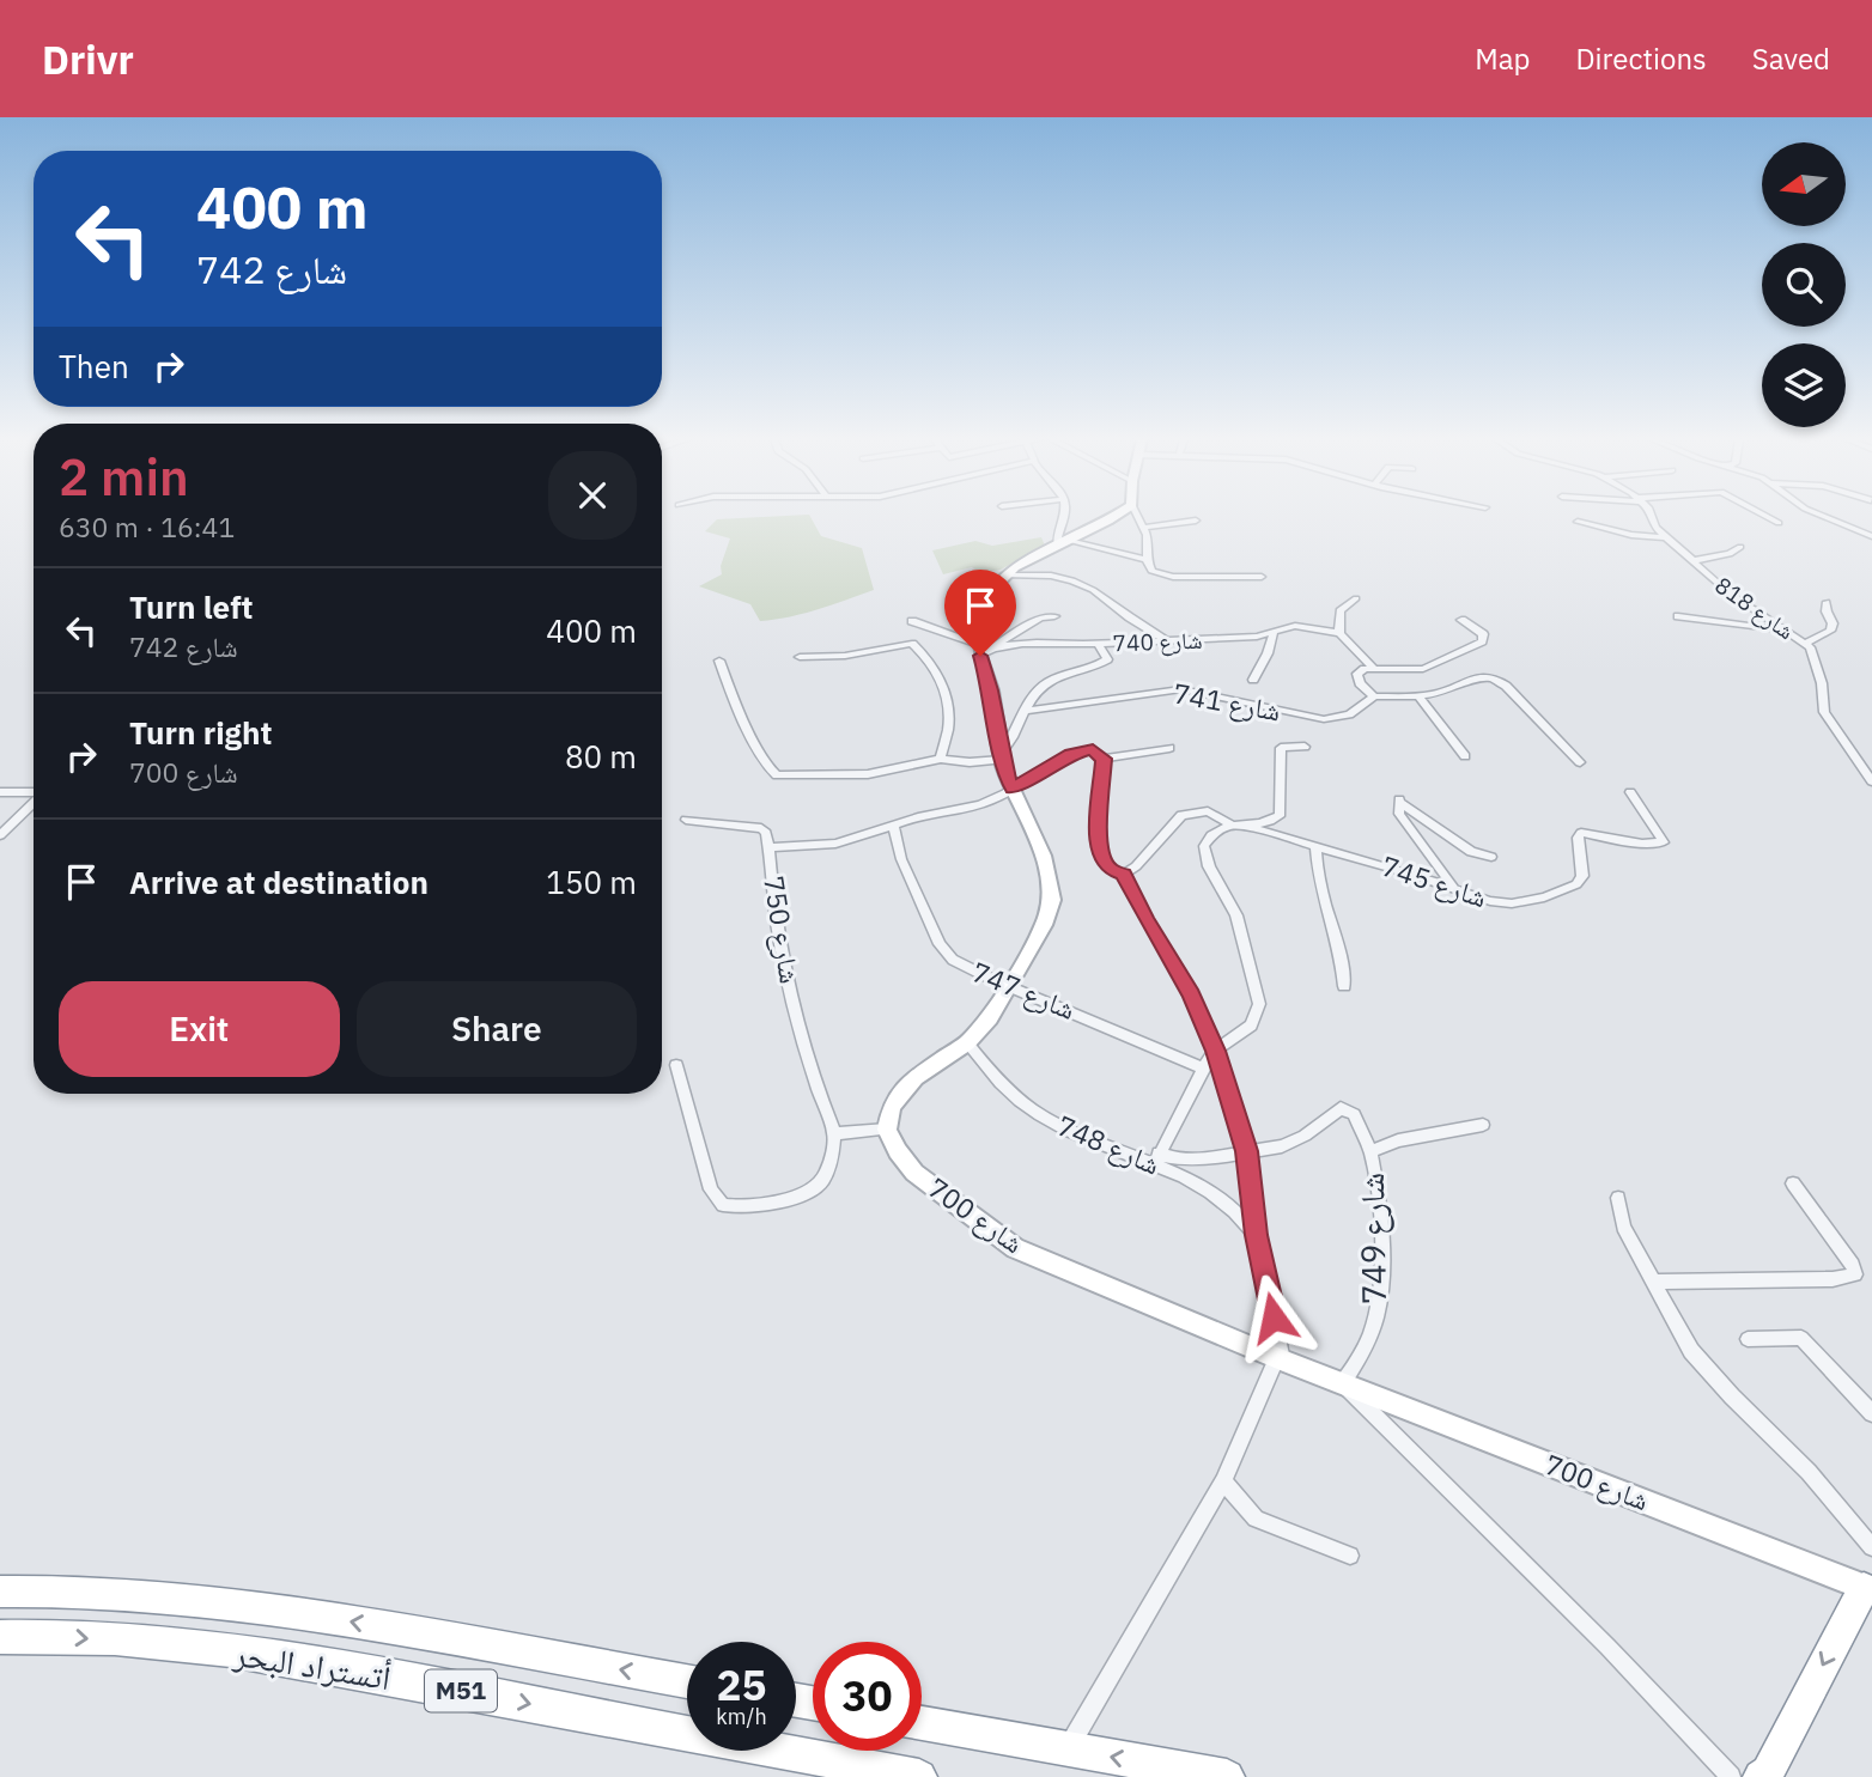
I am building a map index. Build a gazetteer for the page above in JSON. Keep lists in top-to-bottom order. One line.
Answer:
{"streets":{"highway":["أتستراد البحر","M51"],"main road":["شارع 700"],"street":["شارع 818","شارع 740","شارع 741","شارع 745","شارع 750","شارع 747","شارع 748","شارع 749"]},"crossings":[["شارع 740","شارع 741"],["شارع 750","شارع 747"],["شارع 700","شارع 749"]],"north":"left","page":{"header":"Drivr","nav":["Map","Directions","Saved"],"turn":["400 m","شارع 742"],"then":"Then","heading":["2 min","630 m · 16:41"],"list":[{"name":"Turn left","note":"شارع 742","value":"400 m"},{"name":"Turn right","note":"شارع 700","value":"80 m"},{"name":"Arrive at destination","value":"150 m"}],"buttons":["Exit","Share"],"speed":"25 km/h","limit":"30"}}
